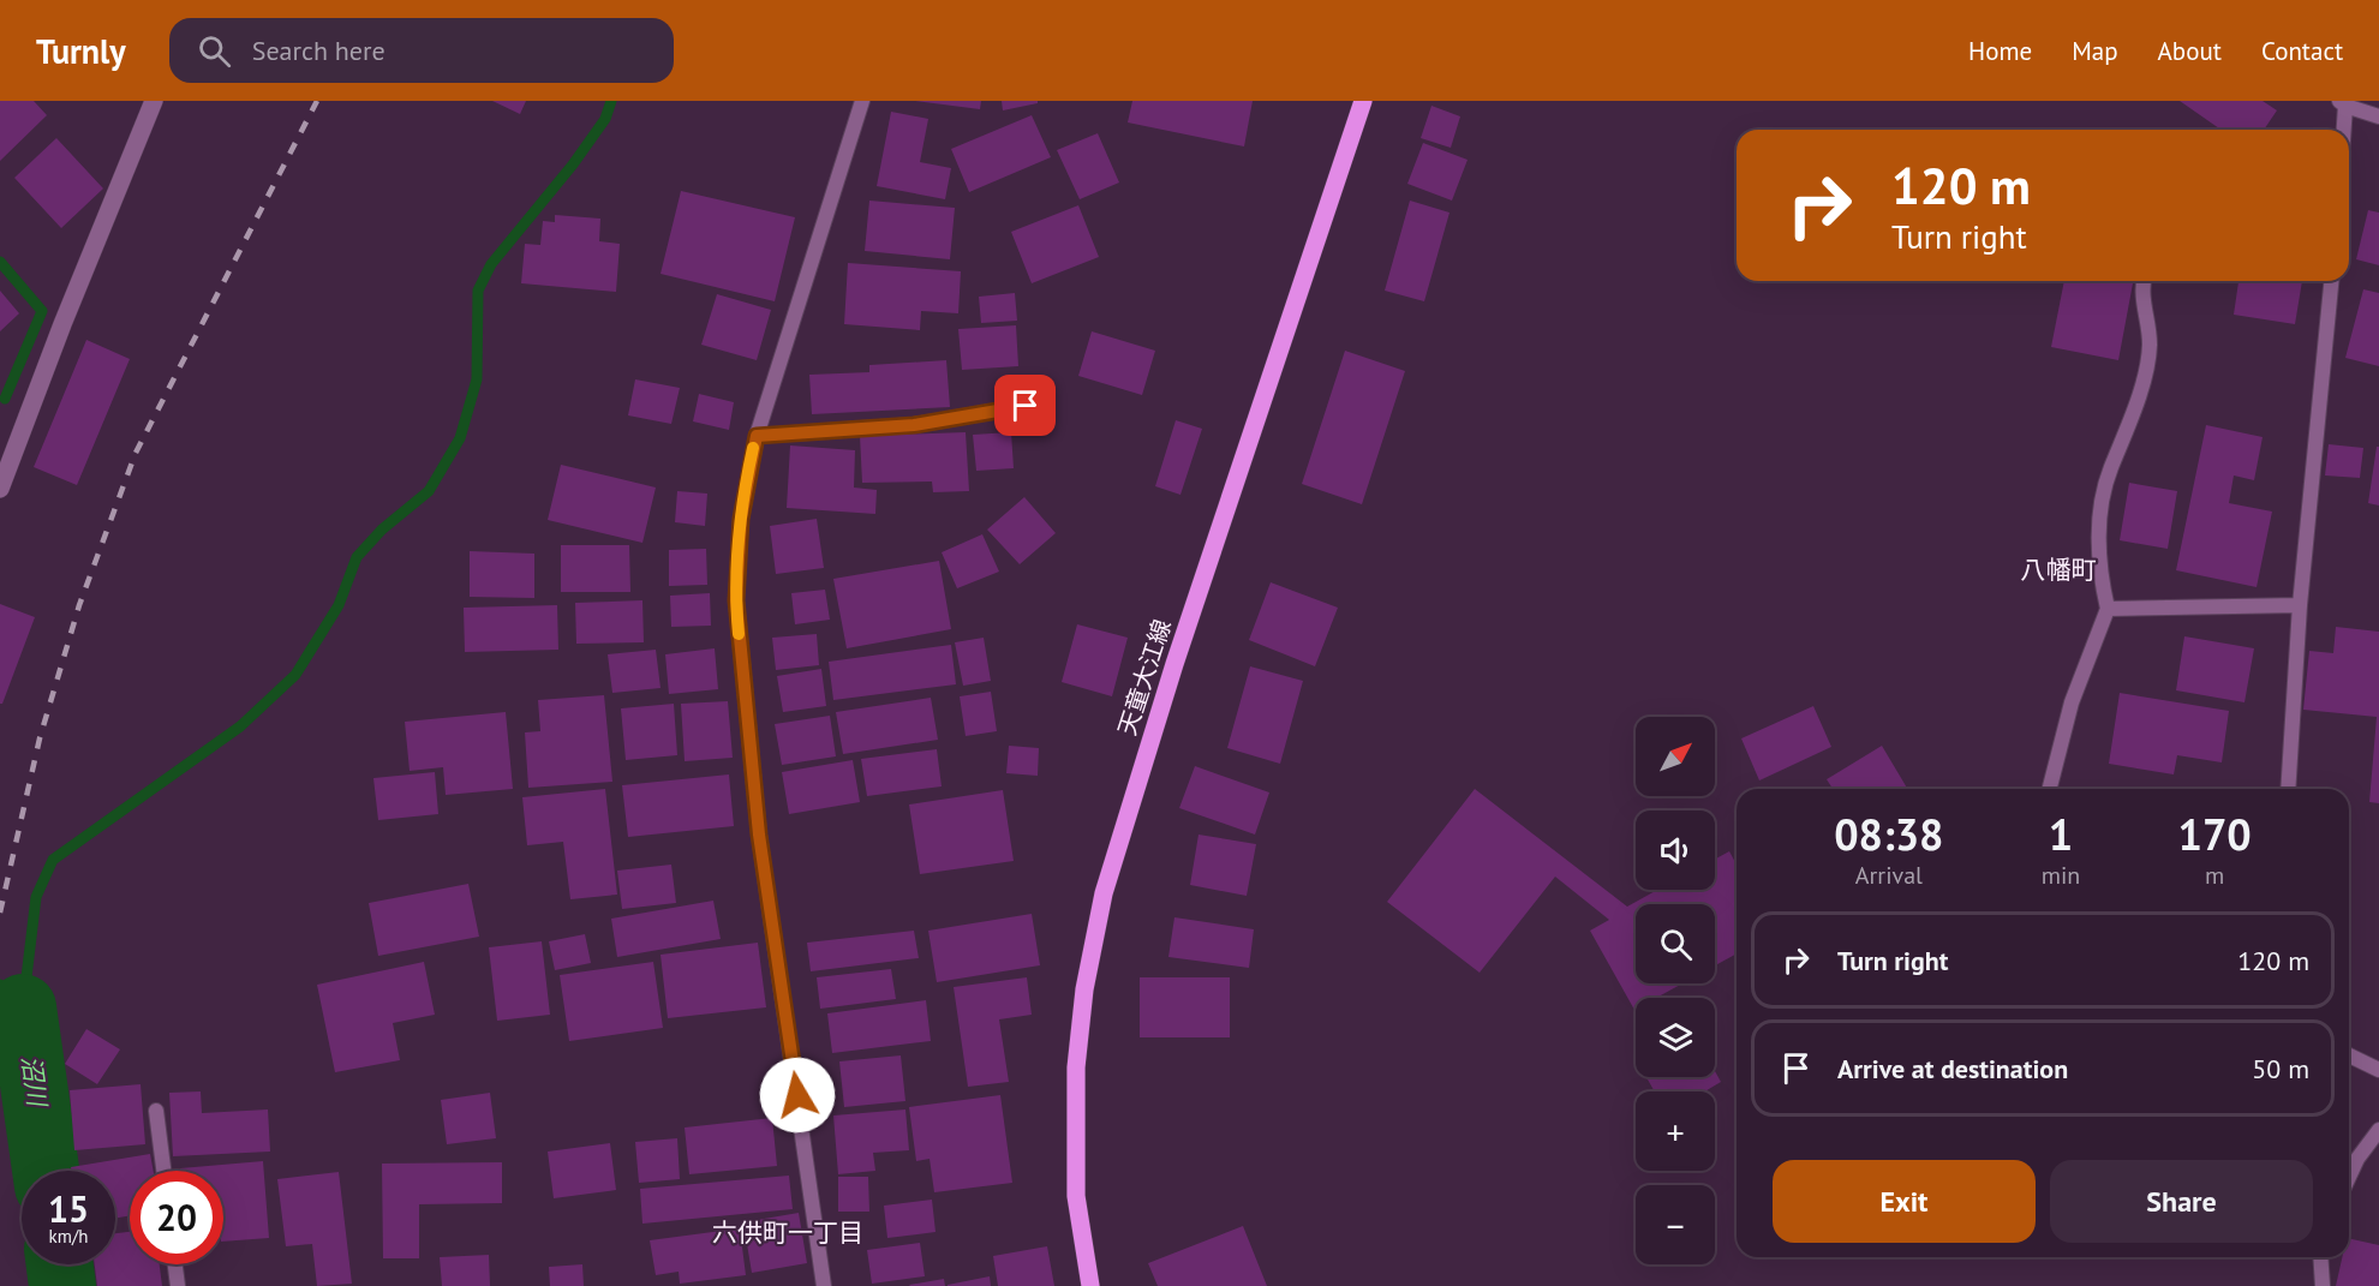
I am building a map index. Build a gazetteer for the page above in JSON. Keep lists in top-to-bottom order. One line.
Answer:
{"streets":{"main road":["天童大江線"]},"districts":["八幡町","六供町一丁目"],"water":["沼川"],"north":"top right","page":{"header":"Turnly","search":"Search here","nav":["Home","Map","About","Contact"],"turn":["120 m","Turn right"],"map_buttons":["+","−"],"eta":["08:38","Arrival","1","min","170","m"],"list":[{"name":"Turn right","value":"120 m"},{"name":"Arrive at destination","value":"50 m"}],"buttons":["Exit","Share"],"speed":"15 km/h","limit":"20"}}
